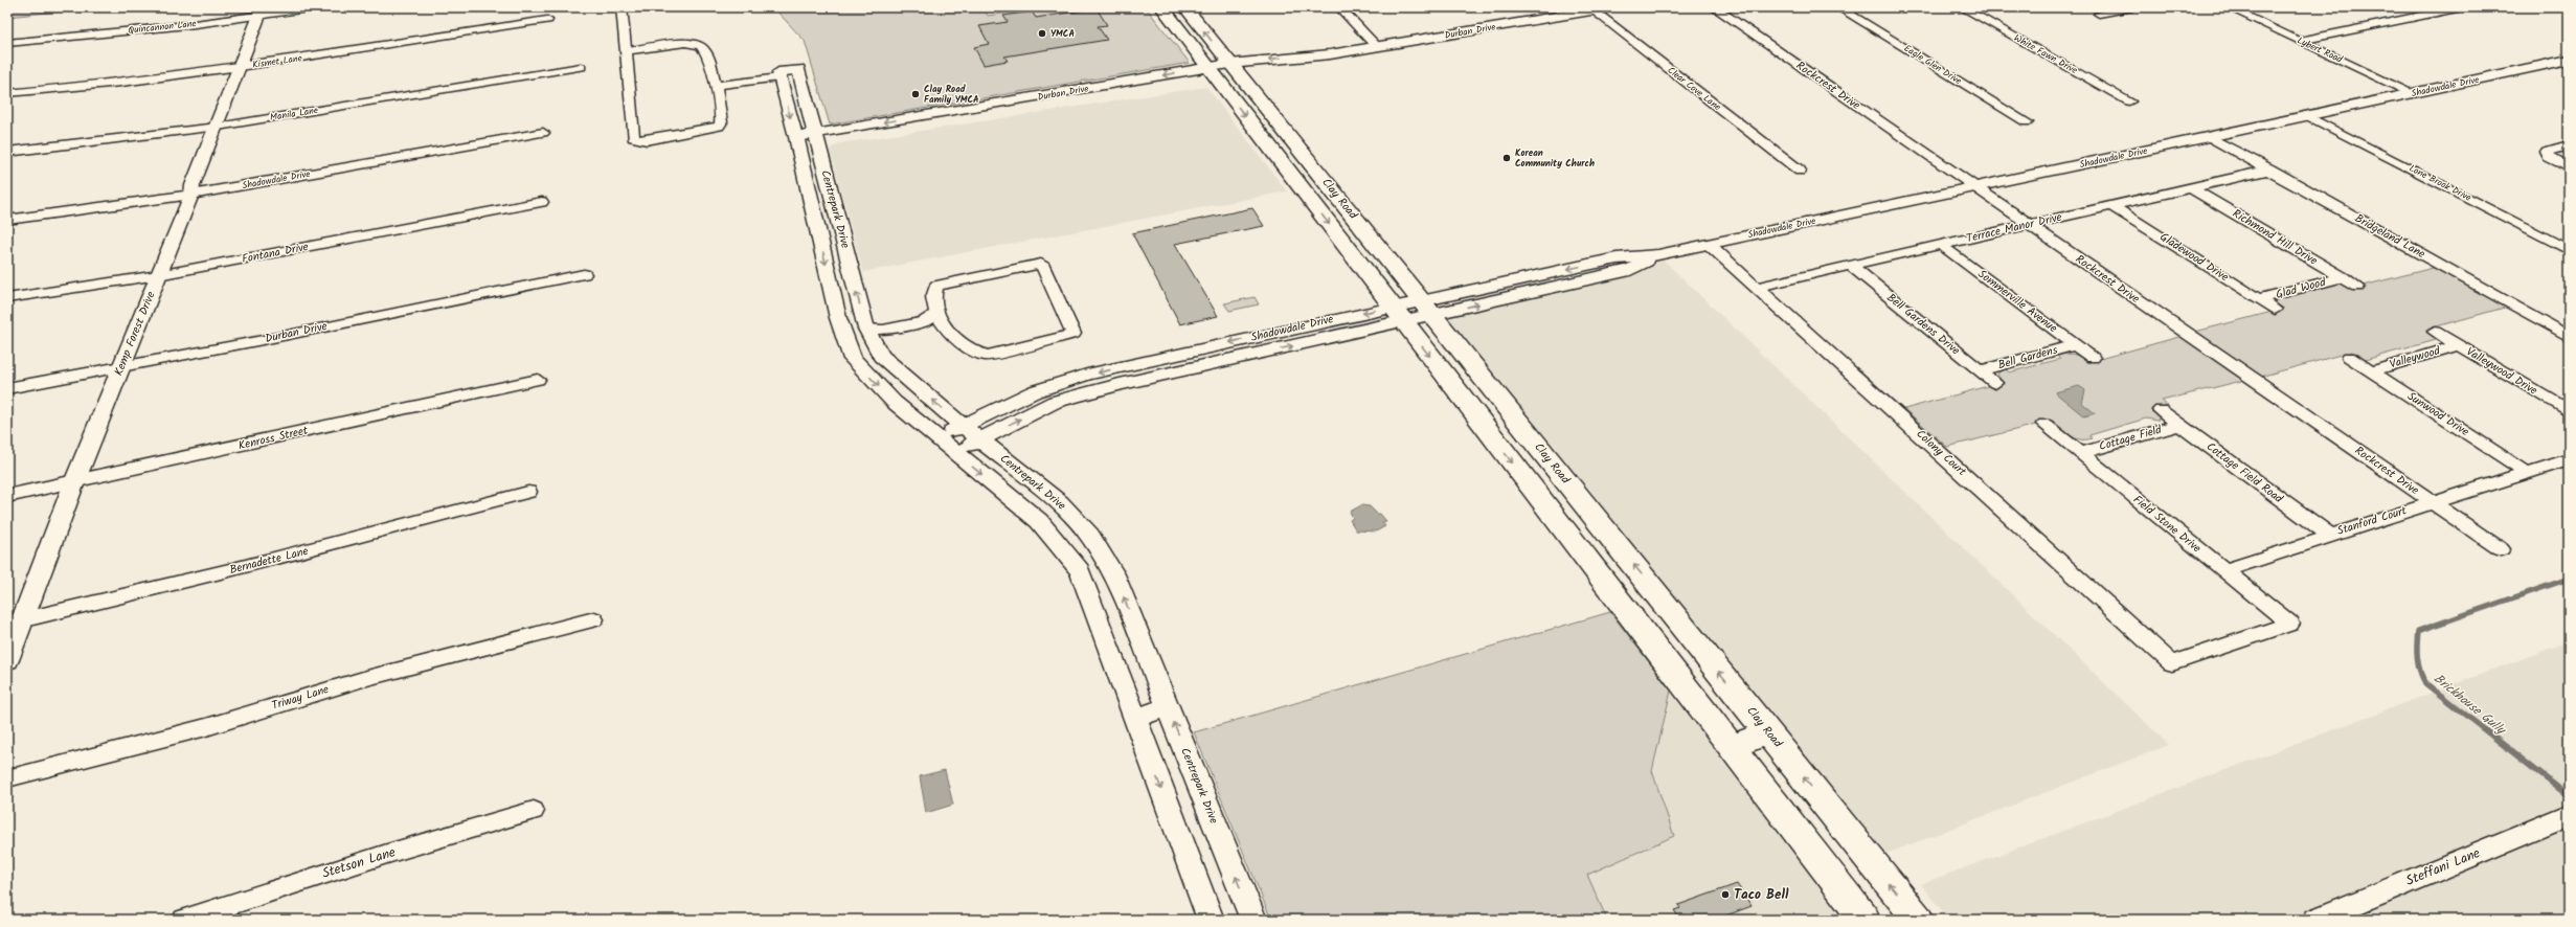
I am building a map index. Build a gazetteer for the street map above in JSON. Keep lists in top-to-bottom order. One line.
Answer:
{"streets":{"main road":["Clay Road"],"street":["Quincannon Lane","Durban Drive","Lybert Road","White Fawn Drive","Kismet Lane","Eagle Glen Drive","Rockcrest Drive","Shadowdale Drive","Clear Cove Lane","Manila Lane","Lone Brook Drive","Centrepark Drive","Terrace Manor Drive","Bridgeland Lane","Richmond Hill Drive","Fontana Drive","Gladewood Drive","Glad Wood","Sommerville Avenue","Bell Gardens Drive","Kemp Forest Drive","Bell Gardens","Valleywood","Valleywood Drive","Sunwood Drive","Kenross Street","Cottage Field","Colony Court","Cottage Field Road","Stanford Court","Field Stone Drive","Bernadette Lane","Triway Lane","Stetson Lane","Steffani Lane"]},"crossings":[["Quincannon Lane","Kemp Forest Drive"],["Durban Drive","Clear Cove Lane"],["Durban Drive","Clay Road"],["Durban Drive","Centrepark Drive"],["Durban Drive","Kemp Forest Drive"],["Lybert Road","Shadowdale Drive"],["Kismet Lane","Kemp Forest Drive"],["Rockcrest Drive","Shadowdale Drive"],["Rockcrest Drive","Terrace Manor Drive"],["Rockcrest Drive","Stanford Court"],["Shadowdale Drive","Lone Brook Drive"],["Shadowdale Drive","Clay Road"],["Shadowdale Drive","Centrepark Drive"],["Shadowdale Drive","Bridgeland Lane"],["Shadowdale Drive","Kemp Forest Drive"],["Shadowdale Drive","Colony Court"],["Manila Lane","Kemp Forest Drive"],["Terrace Manor Drive","Bridgeland Lane"],["Terrace Manor Drive","Richmond Hill Drive"],["Terrace Manor Drive","Gladewood Drive"],["Terrace Manor Drive","Sommerville Avenue"],["Terrace Manor Drive","Bell Gardens Drive"],["Terrace Manor Drive","Colony Court"],["Richmond Hill Drive","Glad Wood"],["Fontana Drive","Kemp Forest Drive"],["Gladewood Drive","Glad Wood"],["Sommerville Avenue","Bell Gardens"],["Bell Gardens Drive","Bell Gardens"],["Kemp Forest Drive","Kenross Street"],["Kemp Forest Drive","Bernadette Lane"],["Valleywood","Valleywood Drive"],["Valleywood","Sunwood Drive"],["Sunwood Drive","Stanford Court"],["Cottage Field","Cottage Field Road"],["Cottage Field","Field Stone Drive"],["Colony Court","Field Stone Drive"],["Cottage Field Road","Stanford Court"],["Stanford Court","Field Stone Drive"]],"water":["Brickhouse Gully"],"places":["YMCA","Clay Road Family YMCA","Korean Community Church","Taco Bell"]}
